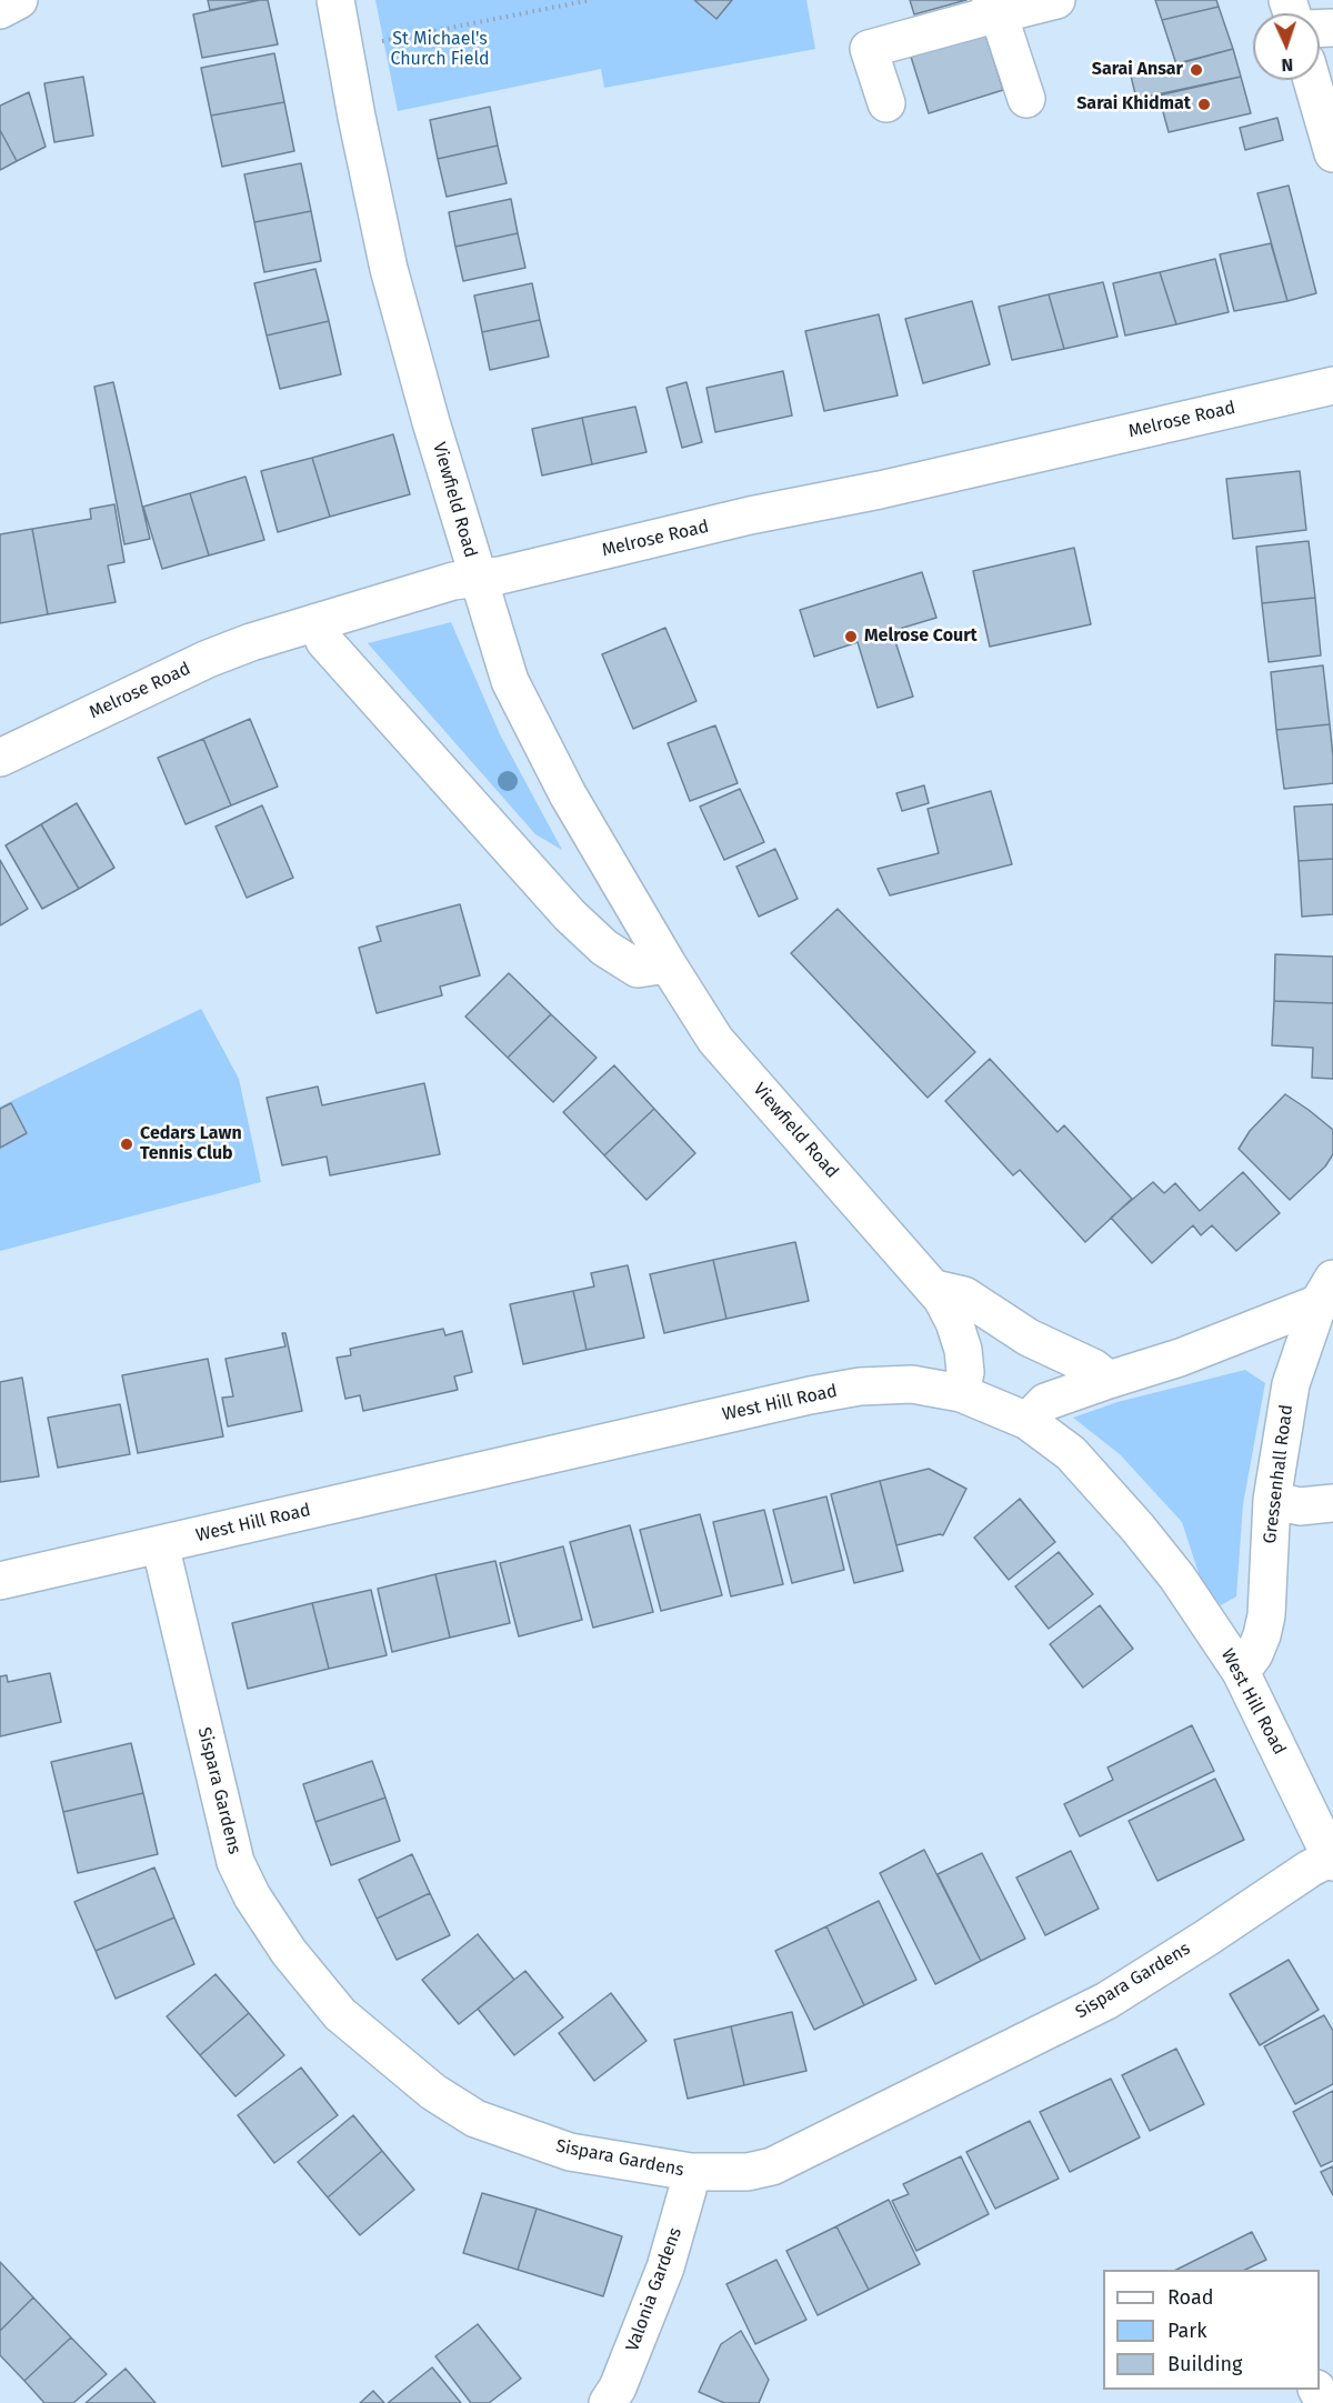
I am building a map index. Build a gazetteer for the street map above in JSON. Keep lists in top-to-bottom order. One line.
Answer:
{"streets":{"street":["Melrose Road","Viewfield Road","West Hill Road","Gressenhall Road","Sispara Gardens","Valonia Gardens"]},"crossings":[["Melrose Road","Viewfield Road"],["Viewfield Road","West Hill Road"],["West Hill Road","Gressenhall Road"],["West Hill Road","Sispara Gardens"],["Sispara Gardens","Valonia Gardens"]],"parks":["St Michael's Church Field"],"places":["Sarai Ansar","Sarai Khidmat","Melrose Court","Cedars Lawn Tennis Club"],"legend":["Road","Park","Building"],"north":"bottom"}
